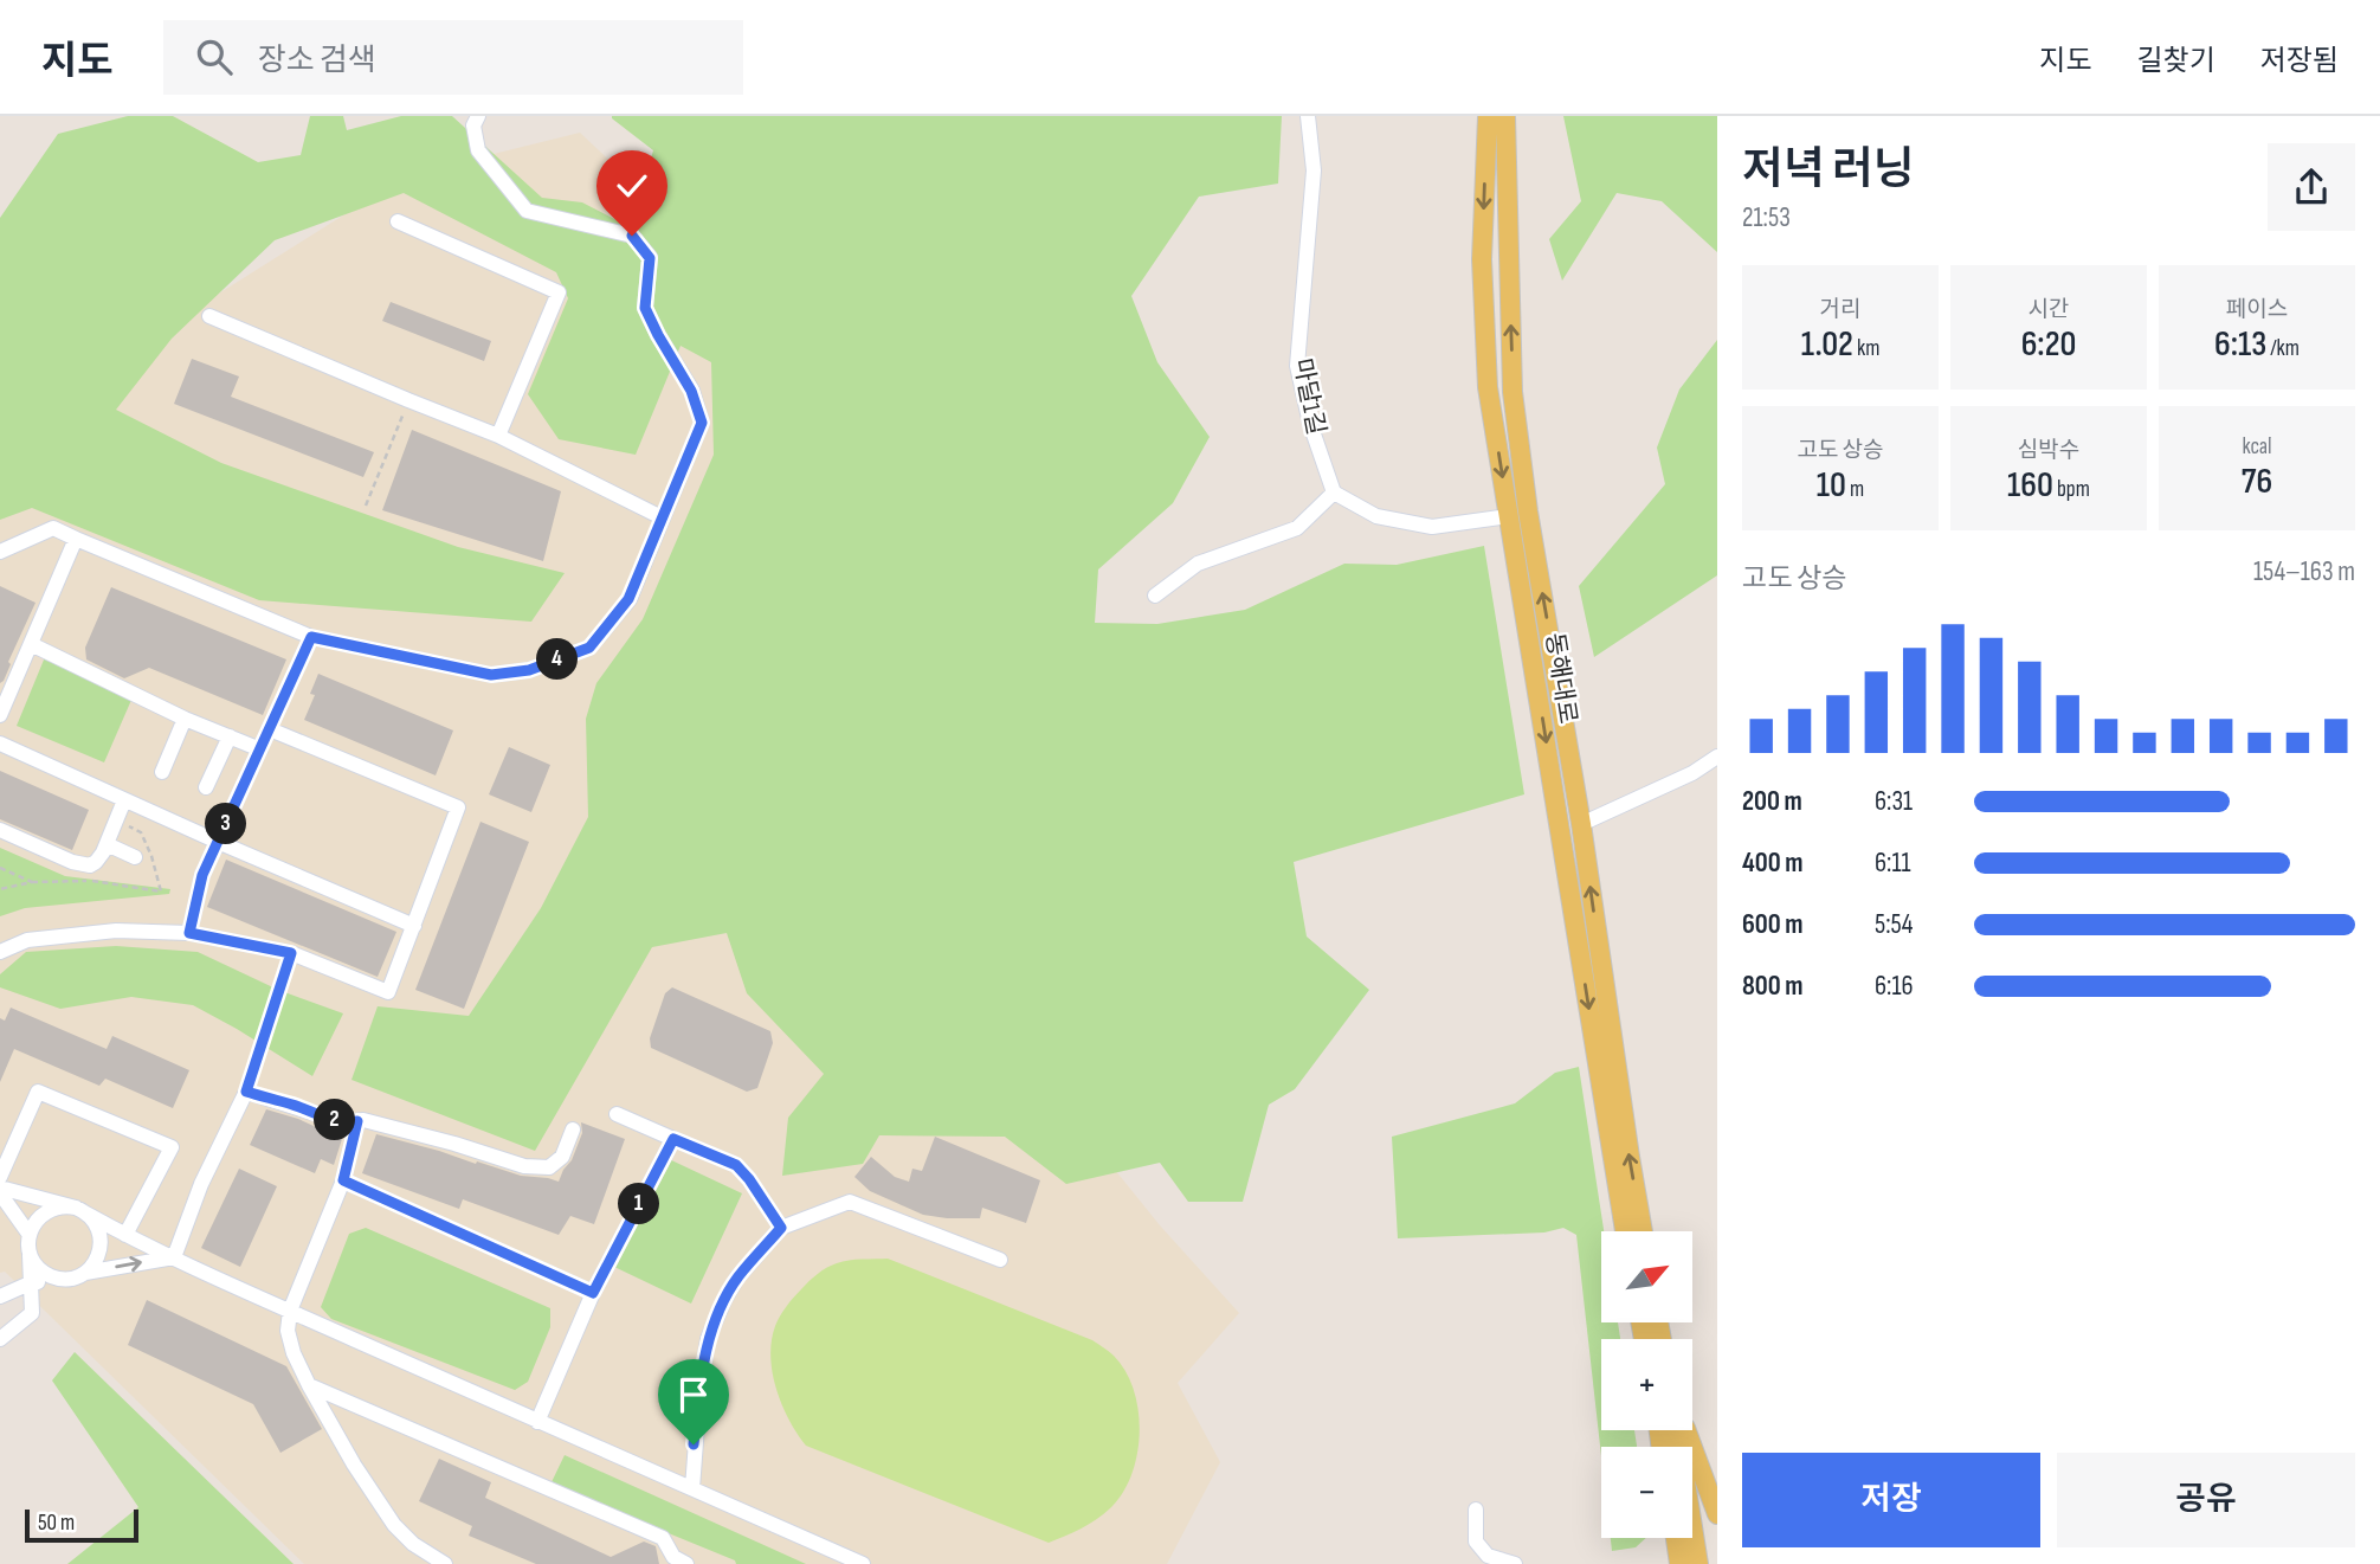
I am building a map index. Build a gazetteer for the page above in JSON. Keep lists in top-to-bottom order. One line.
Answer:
{"streets":{"main road":["동해대로"],"street":["마달1길"]},"scale_bar":"50 m","north":"top right","page":{"header":"지도","search":"장소 검색","nav":["지도","길찾기","저장됨"],"heading":["저녁 러닝","21:53"],"stats":[["거리","1.02 km"],["시간","6:20"],["페이스","6:13 /km"],["고도 상승","10 m"],["심박수","160 bpm"],["kcal","76"]],"chart":["고도 상승","154–163 m"],"pins":["4","3","2","1"],"list":[{"name":"200 m","note":"6:31"},{"name":"400 m","note":"6:11"},{"name":"600 m","note":"5:54"},{"name":"800 m","note":"6:16"}],"map_buttons":["+","−"],"buttons":["저장","공유"],"scale":"50 m"}}
